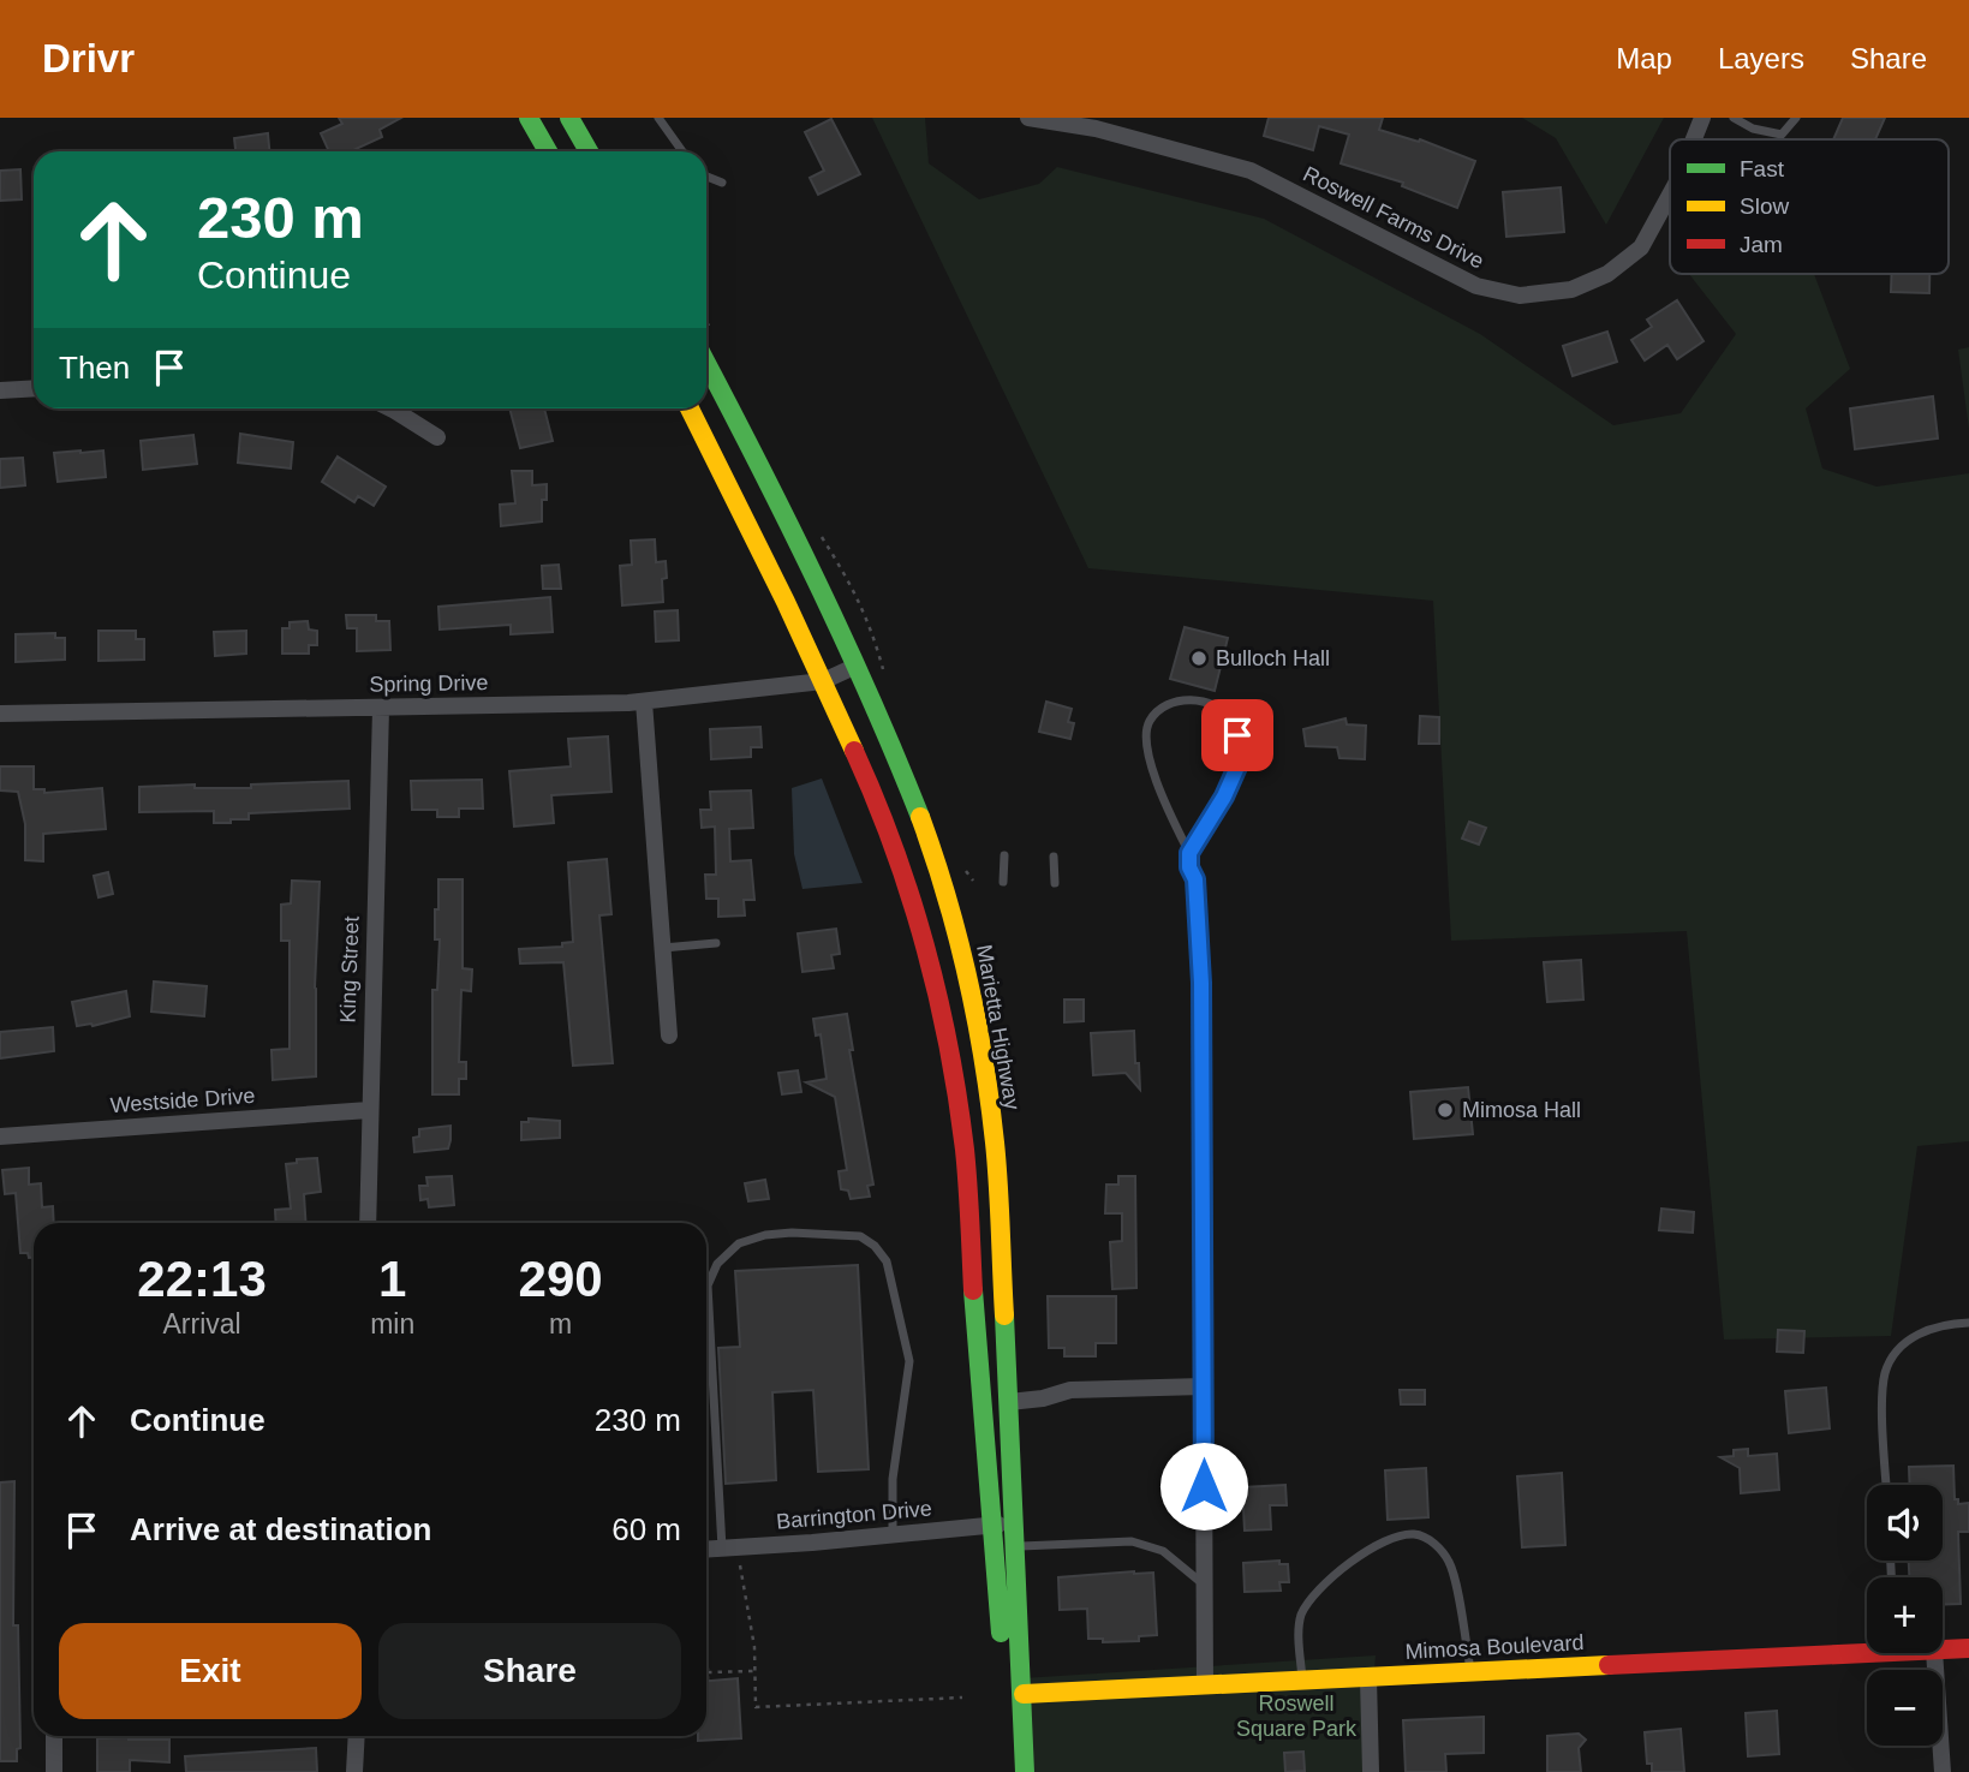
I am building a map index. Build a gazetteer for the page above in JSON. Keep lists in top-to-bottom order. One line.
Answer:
{"streets":{"main road":["Marietta Highway","Mimosa Boulevard"],"street":["Roswell Farms Drive","Spring Drive","King Street","Westside Drive","Barrington Drive"]},"crossings":[["Spring Drive","King Street"],["Spring Drive","Marietta Highway"],["King Street","Westside Drive"],["Marietta Highway","Barrington Drive"],["Marietta Highway","Mimosa Boulevard"]],"parks":["Roswell Square Park"],"places":["Bulloch Hall","Mimosa Hall"],"legend":["Fast","Slow","Jam"],"page":{"header":"Drivr","nav":["Map","Layers","Share"],"turn":["230 m","Continue"],"then":"Then","eta":["22:13","Arrival","1","min","290","m"],"list":[{"name":"Continue","value":"230 m"},{"name":"Arrive at destination","value":"60 m"}],"map_buttons":["+","−"],"buttons":["Exit","Share"]}}
